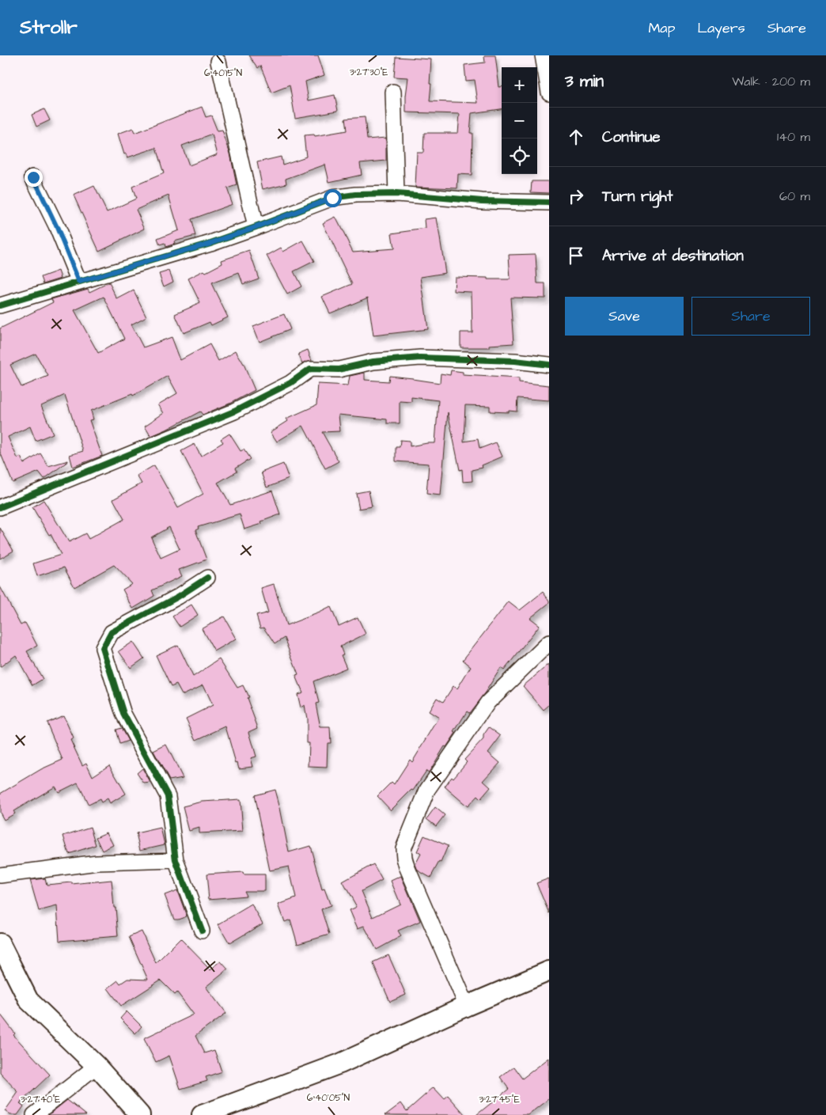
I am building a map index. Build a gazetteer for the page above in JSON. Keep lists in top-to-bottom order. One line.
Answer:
{"page":{"header":"Strollr","nav":["Map","Layers","Share"],"heading":["3 min","Walk · 200 m"],"map_buttons":["+","−"],"list":[["Continue","140 m"],["Turn right","60 m"],"Arrive at destination"],"buttons":["Save","Share"]},"coordinates":["3°27'30\"E","6°40'15\"N","6°40'05\"N","3°27'40\"E","3°27'45\"E"]}
